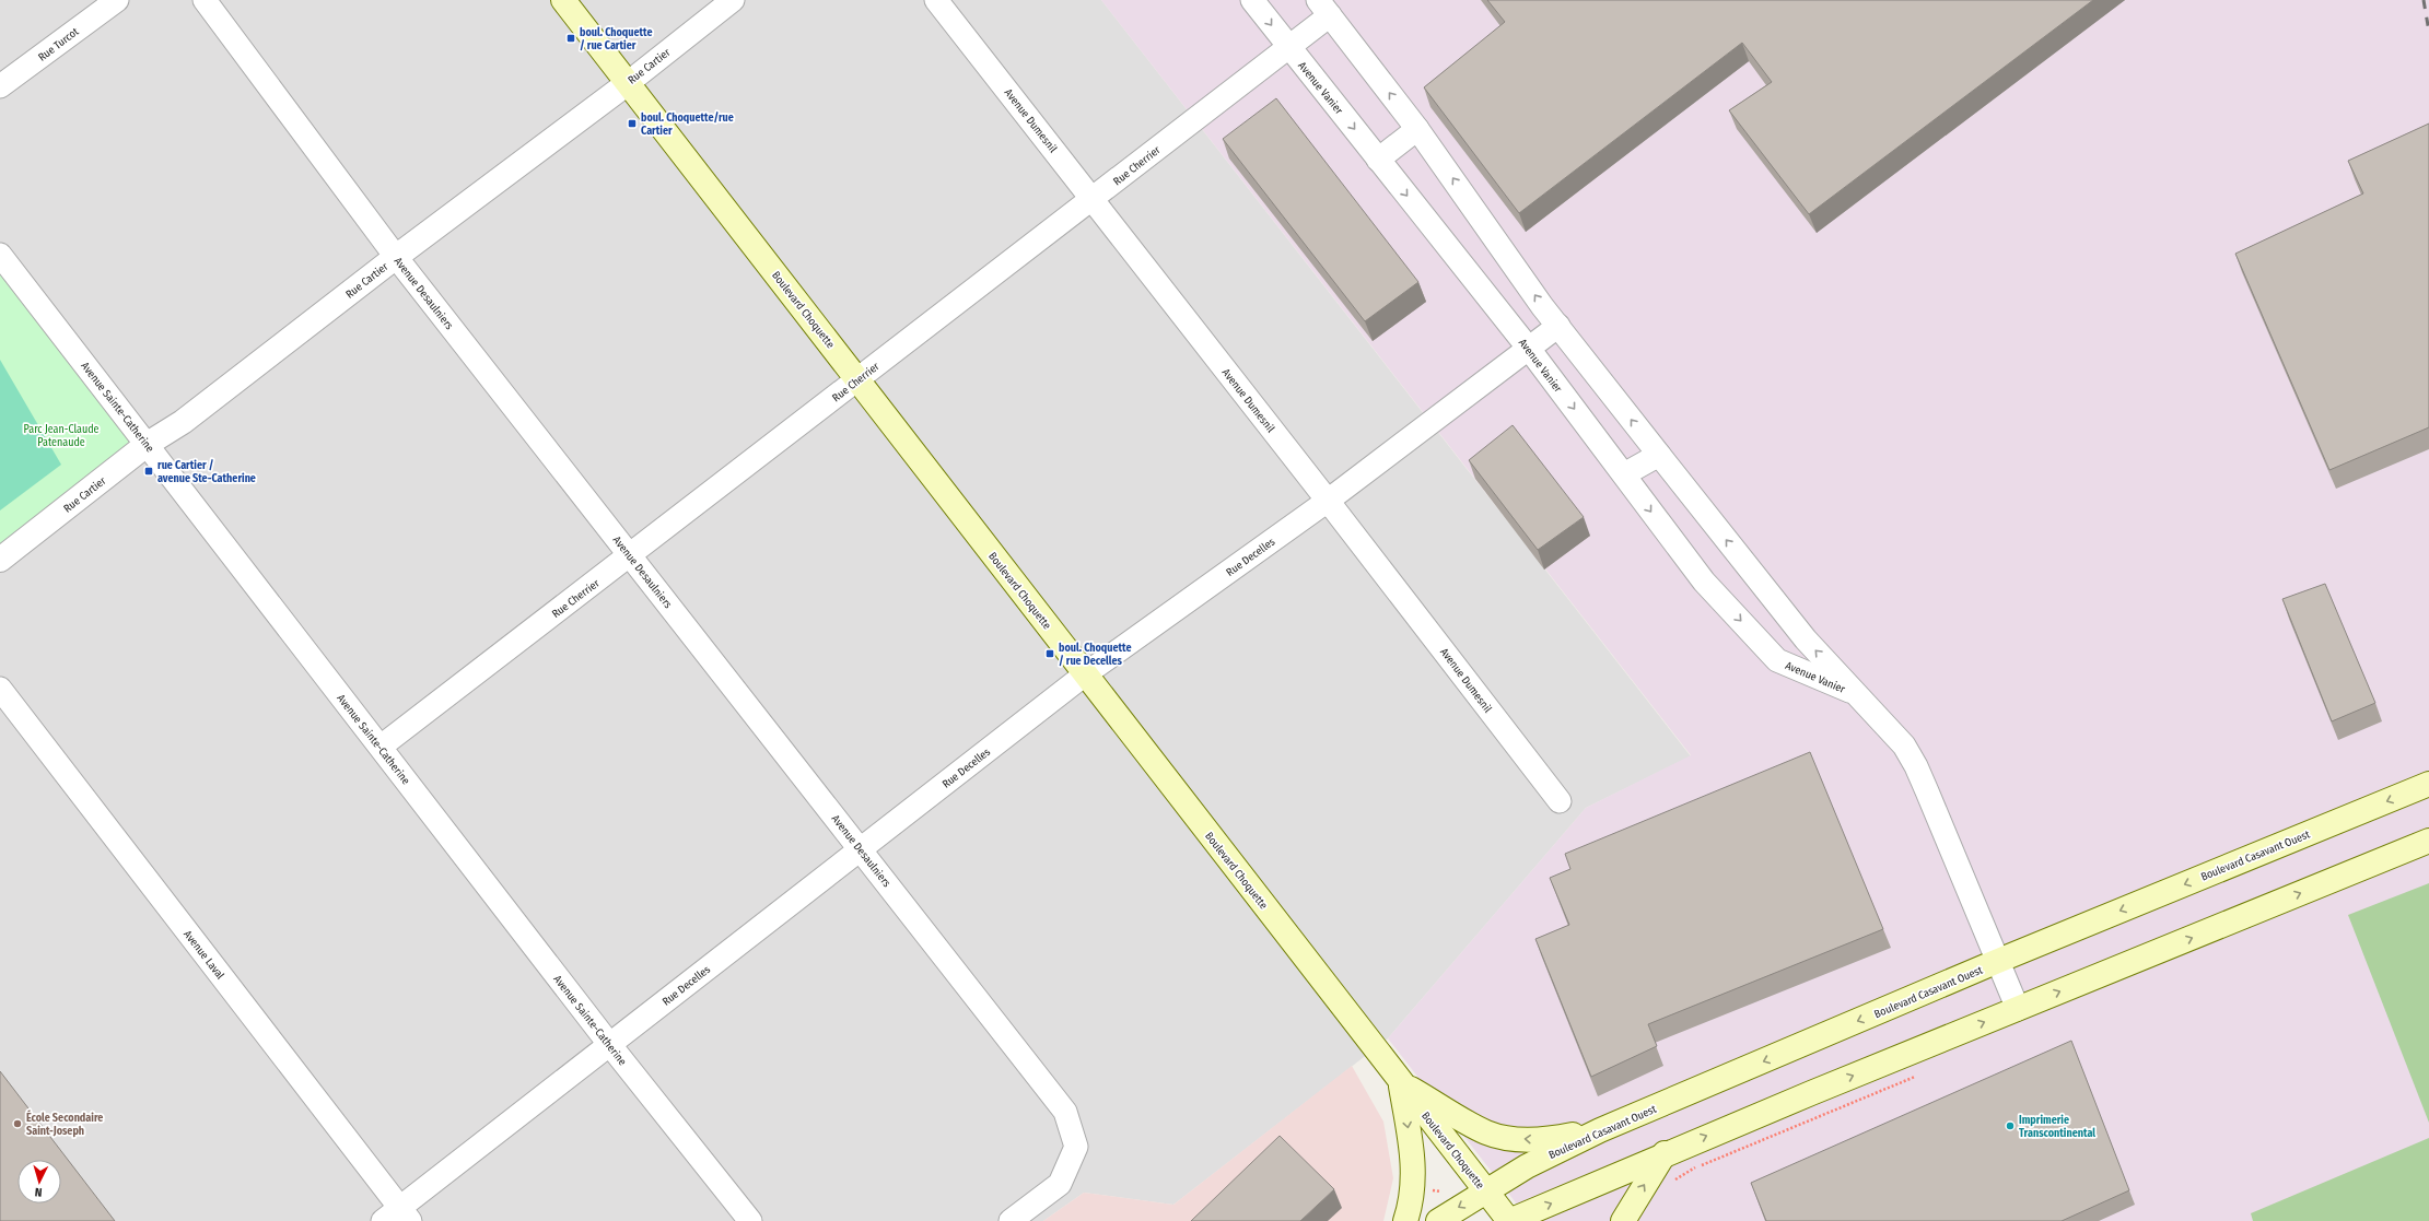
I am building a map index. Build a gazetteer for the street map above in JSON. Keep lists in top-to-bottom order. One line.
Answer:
{"streets":{"main road":["Boulevard Choquette","Boulevard Casavant Ouest"],"street":["Rue Turcot","Rue Cartier","Avenue Vanier","Avenue Dumesnil","Rue Cherrier","Avenue Desaulniers","Avenue Sainte-Catherine","Rue Decelles","Avenue Laval"]},"crossings":[["Rue Cartier","Avenue Desaulniers"],["Rue Cartier","Boulevard Choquette"],["Rue Cartier","Avenue Sainte-Catherine"],["Avenue Vanier","Rue Cherrier"],["Avenue Vanier","Rue Decelles"],["Avenue Vanier","Boulevard Casavant Ouest"],["Avenue Dumesnil","Rue Cherrier"],["Avenue Dumesnil","Rue Decelles"],["Rue Cherrier","Avenue Desaulniers"],["Rue Cherrier","Boulevard Choquette"],["Rue Cherrier","Avenue Sainte-Catherine"],["Avenue Desaulniers","Rue Decelles"],["Boulevard Choquette","Rue Decelles"],["Boulevard Choquette","Boulevard Casavant Ouest"],["Avenue Sainte-Catherine","Rue Decelles"],["Rue Decelles","Avenue Laval"]],"parks":["Parc Jean-Claude Patenaude"],"places":{"transit":["boul. Choquette / rue Cartier","boul. Choquette/rue Cartier","rue Cartier / avenue Ste-Catherine","boul. Choquette / rue Decelles"],"other":["École Secondaire Saint-Joseph","Imprimerie Transcontinental"]},"north":"bottom"}
